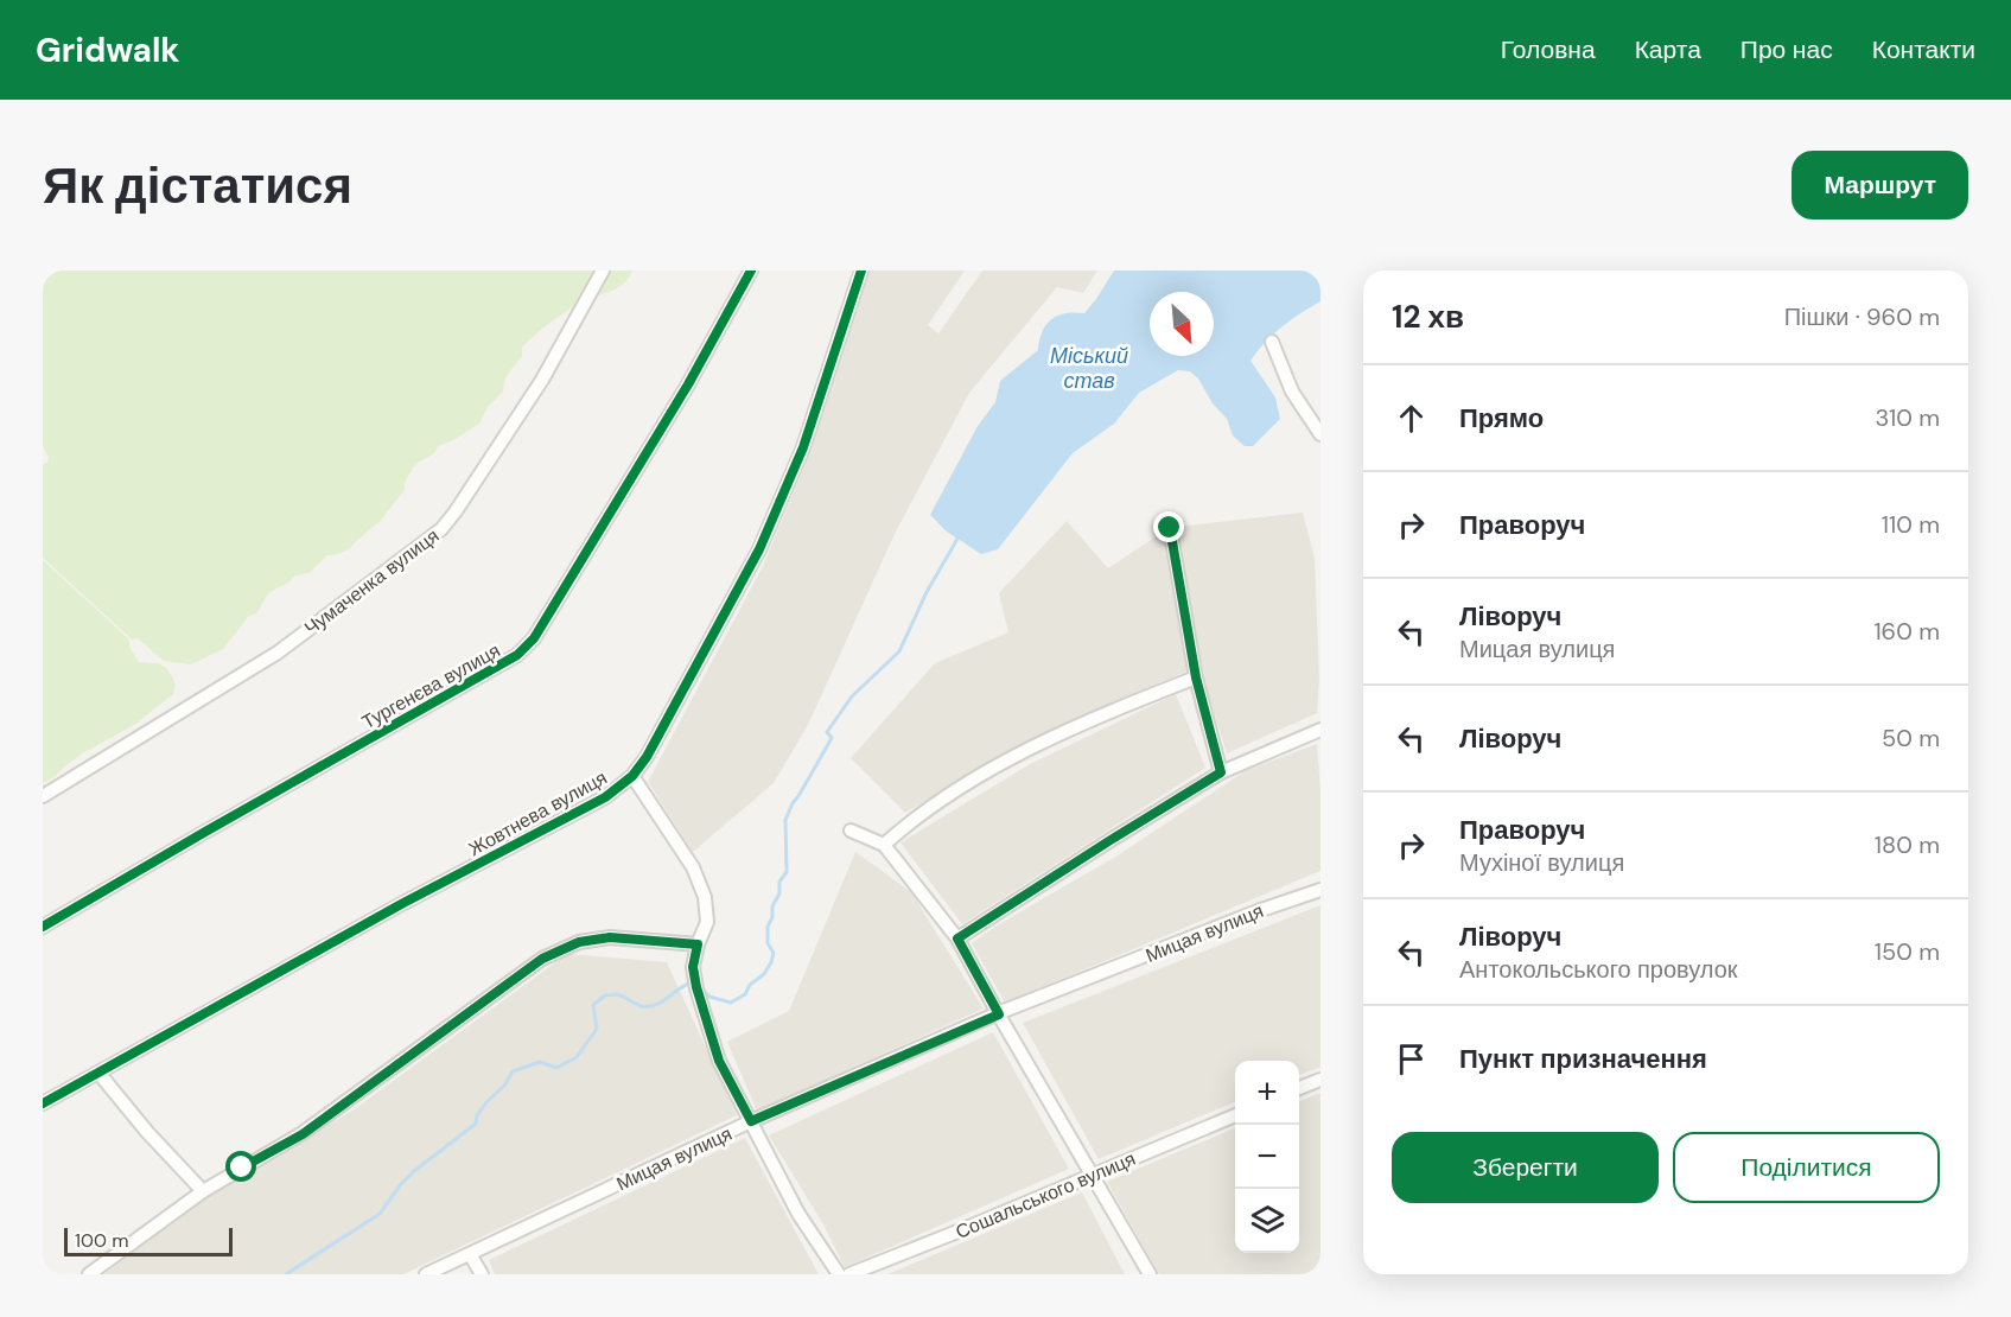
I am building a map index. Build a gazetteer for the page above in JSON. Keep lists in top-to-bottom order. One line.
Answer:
{"streets":{"street":["Чумаченка вулиця","Тургенєва вулиця","Жовтнева вулиця","Мицая вулиця","Сошальського вулиця"]},"water":["Міський став"],"scale_bar":"100 m","north":"bottom right","page":{"header":"Gridwalk","nav":["Головна","Карта","Про нас","Контакти"],"buttons":["Маршрут",["Зберегти","Поділитися"]],"title":"Як дістатися","heading":["12 хв","Пішки · 960 m"],"list":[["Прямо","310 m"],["Праворуч","110 m"],["Ліворуч","Мицая вулиця","160 m"],["Ліворуч","50 m"],["Праворуч","Мухіної вулиця","180 m"],["Ліворуч","Антокольського провулок","150 m"],"Пункт призначення"],"map_buttons":["+","−"],"scale":"100 m"}}
